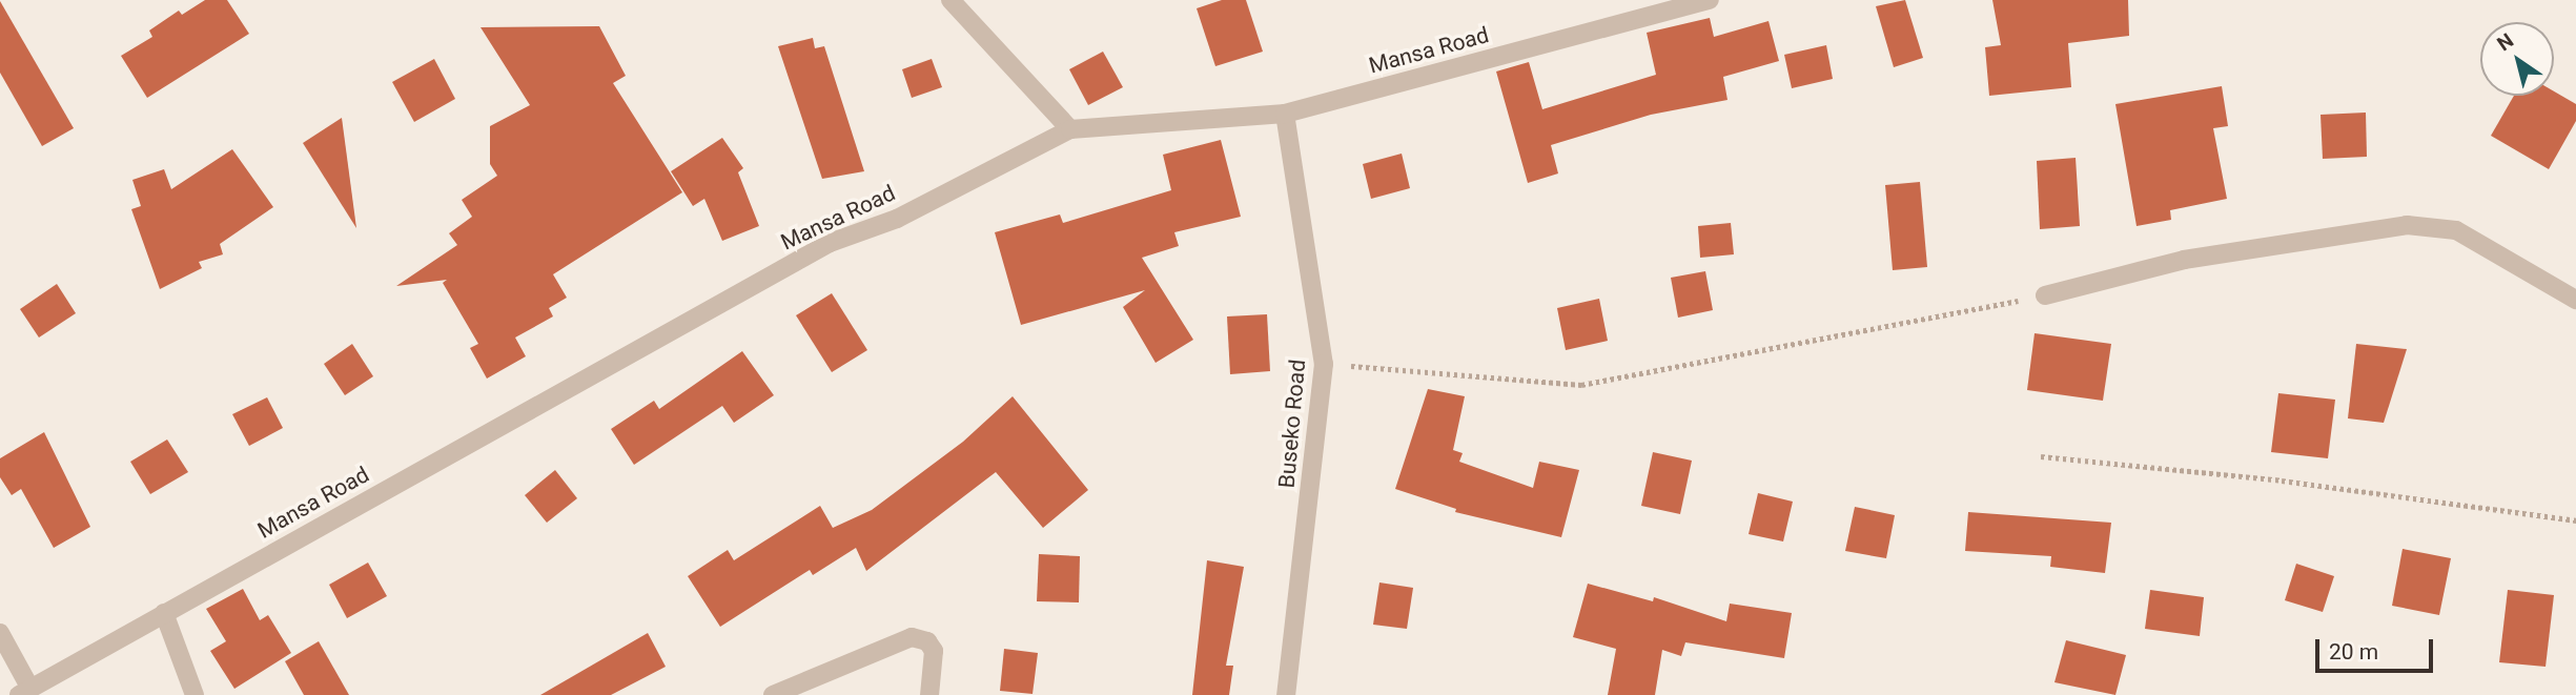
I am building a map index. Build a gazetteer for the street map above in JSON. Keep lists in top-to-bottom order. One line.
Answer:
{"streets":{"street":["Mansa Road","Buseko Road"]},"crossings":[["Mansa Road","Buseko Road"]],"scale_bar":"20 m","north":"top left"}
